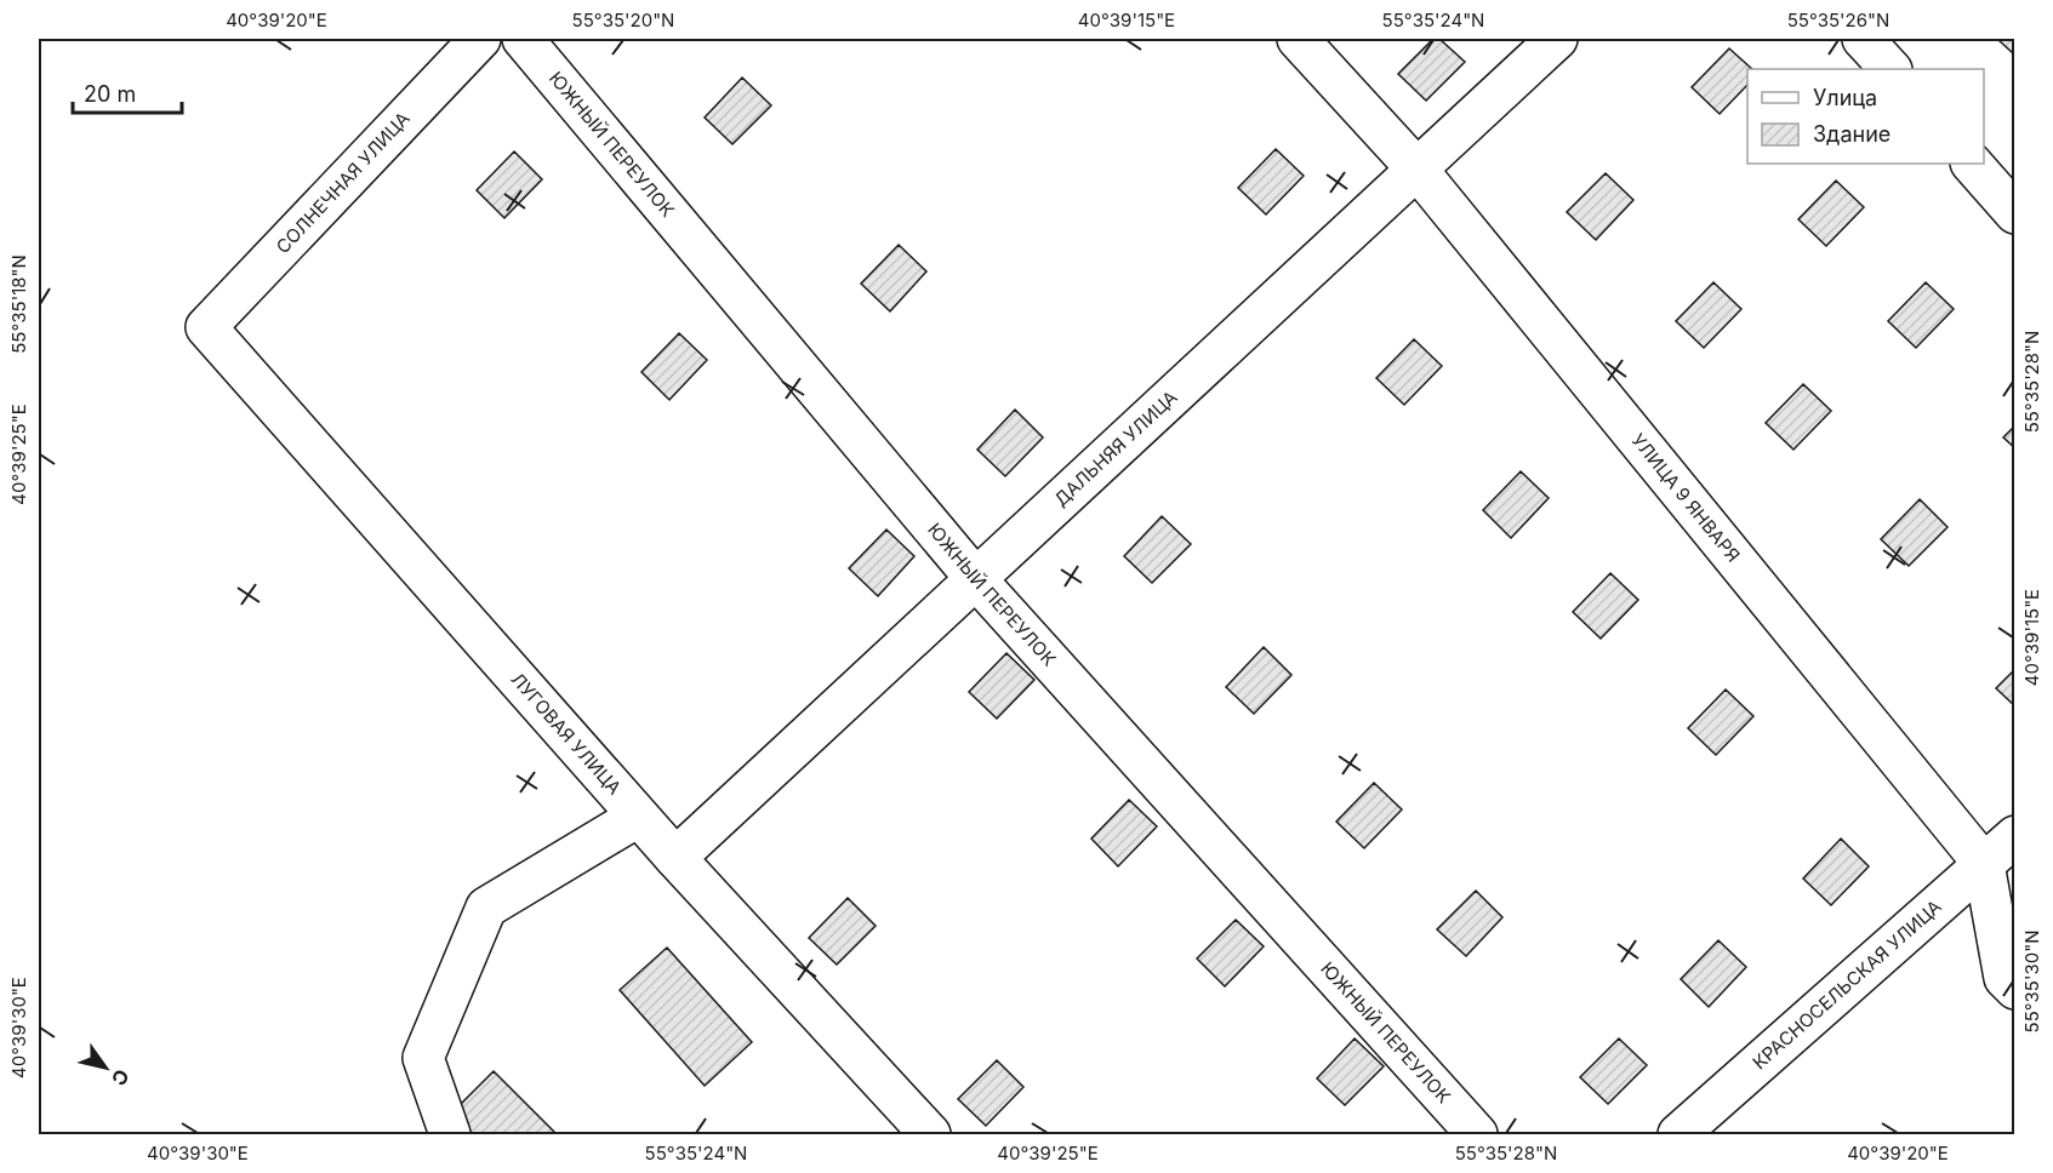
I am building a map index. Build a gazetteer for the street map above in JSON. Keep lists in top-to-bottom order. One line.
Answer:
{"streets":{"street":["ЮЖНЫЙ ПЕРЕУЛОК","СОЛНЕЧНАЯ УЛИЦА","ДАЛЬНЯЯ УЛИЦА","УЛИЦА 9 ЯНВАРЯ","ЛУГОВАЯ УЛИЦА","КРАСНОСЕЛЬСКАЯ УЛИЦА"]},"crossings":[["ЮЖНЫЙ ПЕРЕУЛОК","ДАЛЬНЯЯ УЛИЦА"],["СОЛНЕЧНАЯ УЛИЦА","ЛУГОВАЯ УЛИЦА"],["ДАЛЬНЯЯ УЛИЦА","УЛИЦА 9 ЯНВАРЯ"],["ДАЛЬНЯЯ УЛИЦА","ЛУГОВАЯ УЛИЦА"],["УЛИЦА 9 ЯНВАРЯ","КРАСНОСЕЛЬСКАЯ УЛИЦА"]],"legend":["Улица","Здание"],"scale_bar":"20 m","north":"bottom right","coordinates":["40°39'20\"E","55°35'20\"N","40°39'15\"E","55°35'24\"N","55°35'26\"N","55°35'18\"N","55°35'28\"N","40°39'25\"E","55°35'30\"N","40°39'30\"E"]}
